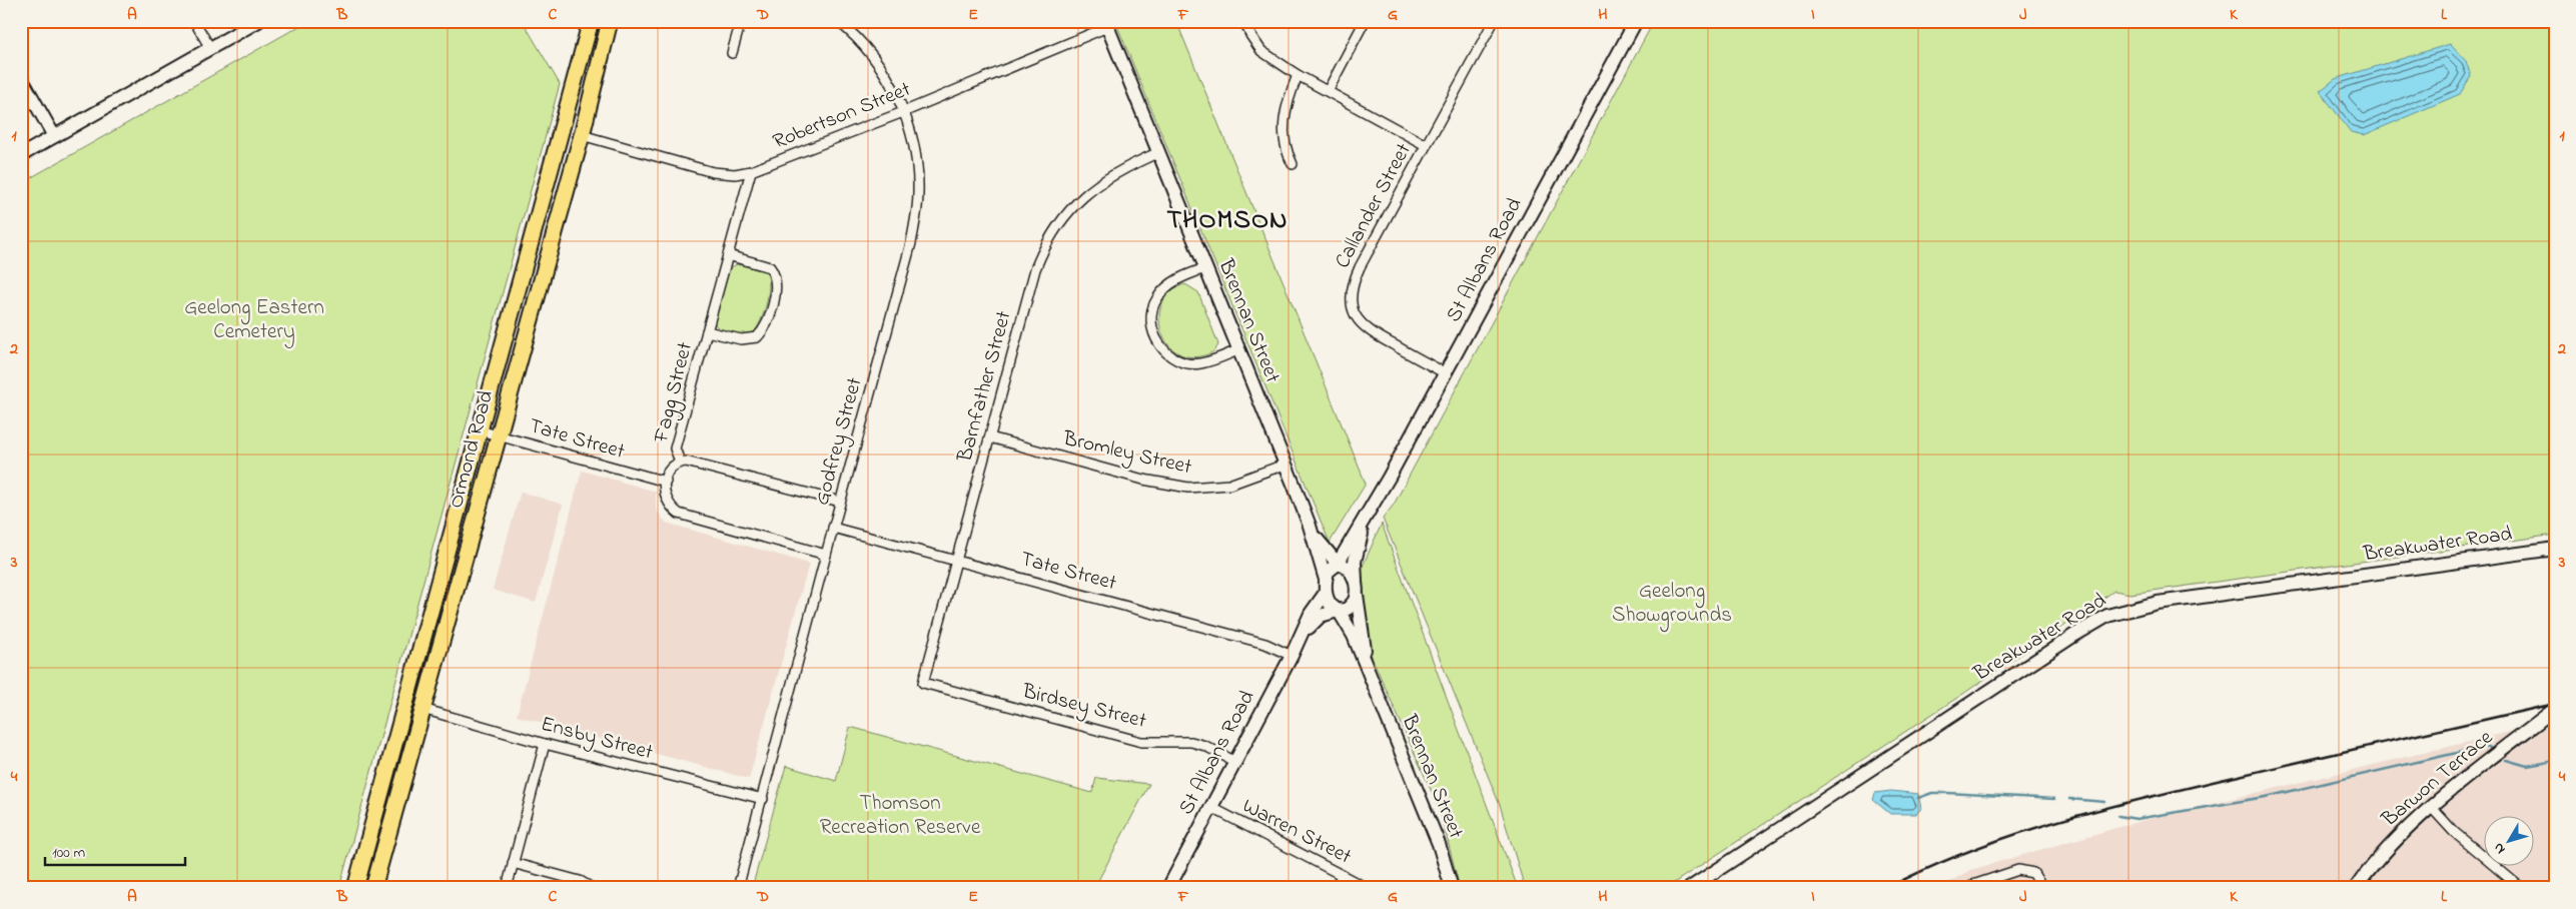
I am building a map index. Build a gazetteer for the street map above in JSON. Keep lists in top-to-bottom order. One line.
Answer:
{"streets":{"highway":["Ormond Road"],"street":["Robertson Street","Callander Street","St Albans Road","Brennan Street","Barnfather Street","Fagg Street","Tate Street","Godfrey Street","Bromley Street","Breakwater Road","Birdsey Street","Ensby Street","Barwon Terrace","Warren Street"]},"crossings":[["Robertson Street","Brennan Street"],["Robertson Street","Fagg Street"],["Robertson Street","Godfrey Street"],["Robertson Street","Ormond Road"],["Callander Street","St Albans Road"],["St Albans Road","Brennan Street"],["St Albans Road","Tate Street"],["St Albans Road","Birdsey Street"],["St Albans Road","Warren Street"],["Brennan Street","Barnfather Street"],["Brennan Street","Bromley Street"],["Barnfather Street","Tate Street"],["Barnfather Street","Bromley Street"],["Barnfather Street","Birdsey Street"],["Tate Street","Godfrey Street"],["Tate Street","Ormond Road"],["Godfrey Street","Ensby Street"],["Ormond Road","Ensby Street"]],"districts":["THOMSON"],"parks":["Geelong Eastern Cemetery","Geelong Showgrounds","Thomson Recreation Reserve"],"scale_bar":"100 m","north":"bottom left","grid":{"columns":["A","B","C","D","E","F","G","H","I","J","K","L"],"rows":["1","2","3","4"]}}
